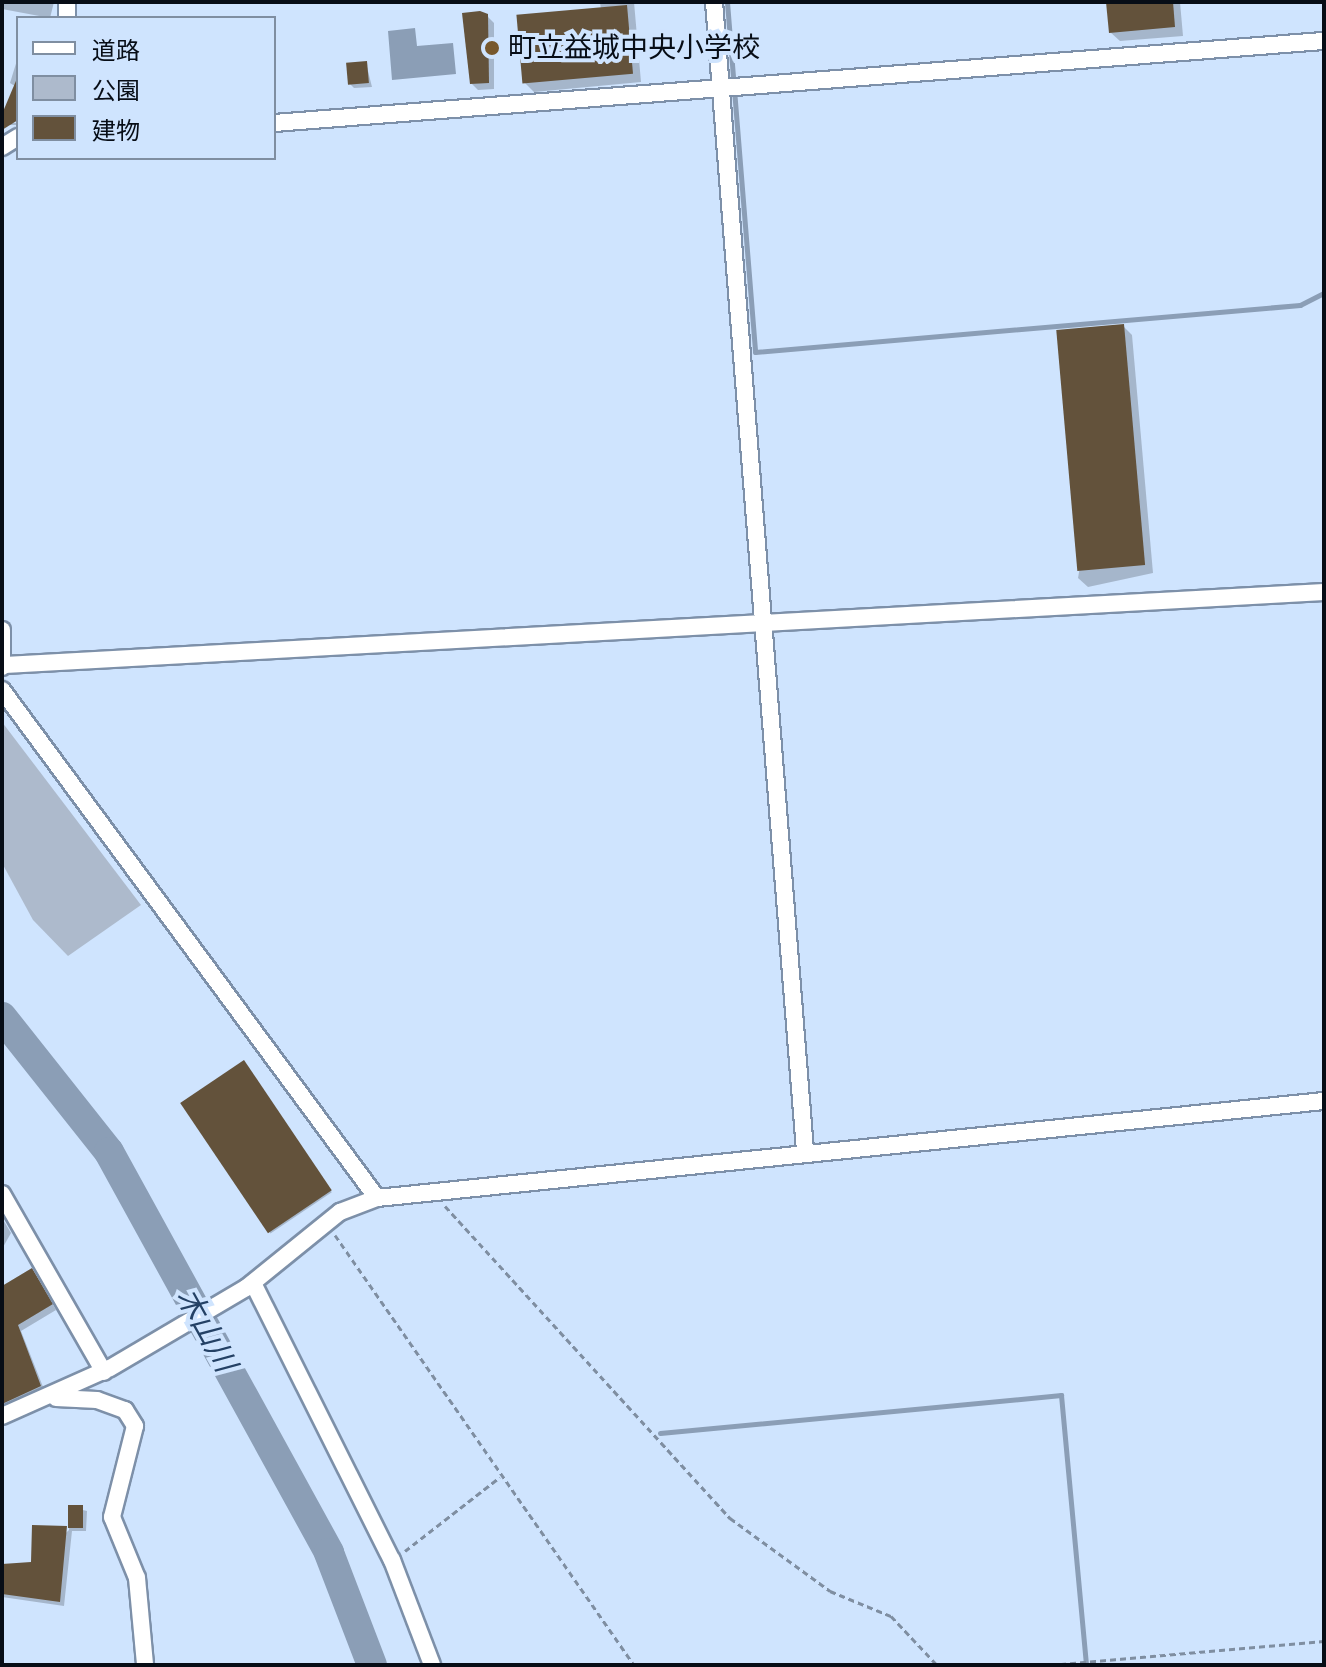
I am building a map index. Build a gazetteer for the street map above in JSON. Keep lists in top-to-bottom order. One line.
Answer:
{"water":["木山川"],"places":["町立益城中央小学校"],"legend":["道路","公園","建物"]}
